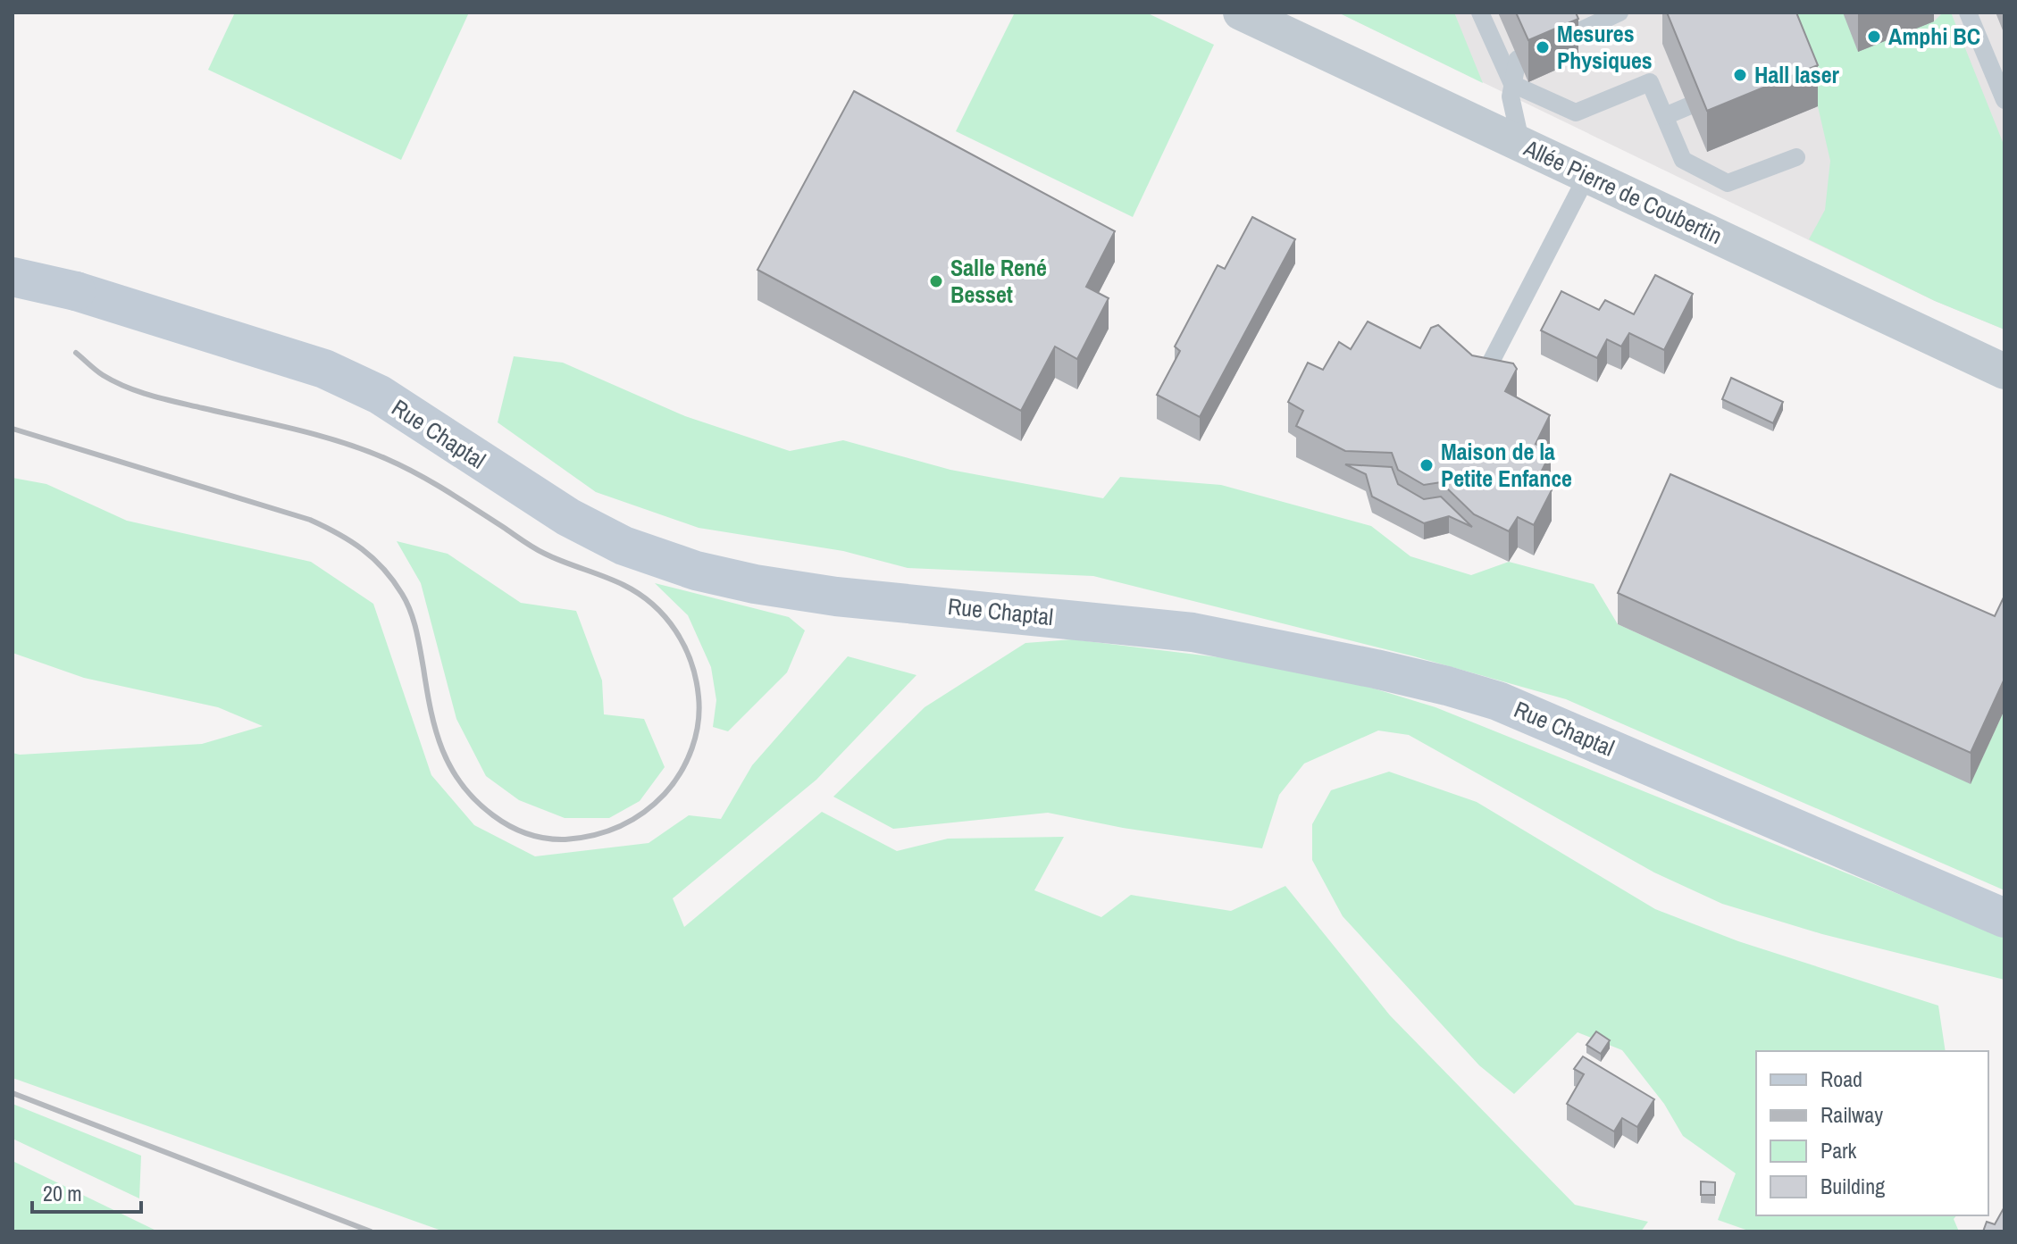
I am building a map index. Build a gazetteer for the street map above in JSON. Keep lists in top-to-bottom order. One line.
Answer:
{"streets":{"street":["Allée Pierre de Coubertin","Rue Chaptal"]},"places":["Amphi BC","Mesures Physiques","Hall laser","Salle René Besset","Maison de la Petite Enfance"],"legend":["Road","Railway","Park","Building"],"scale_bar":"20 m"}
